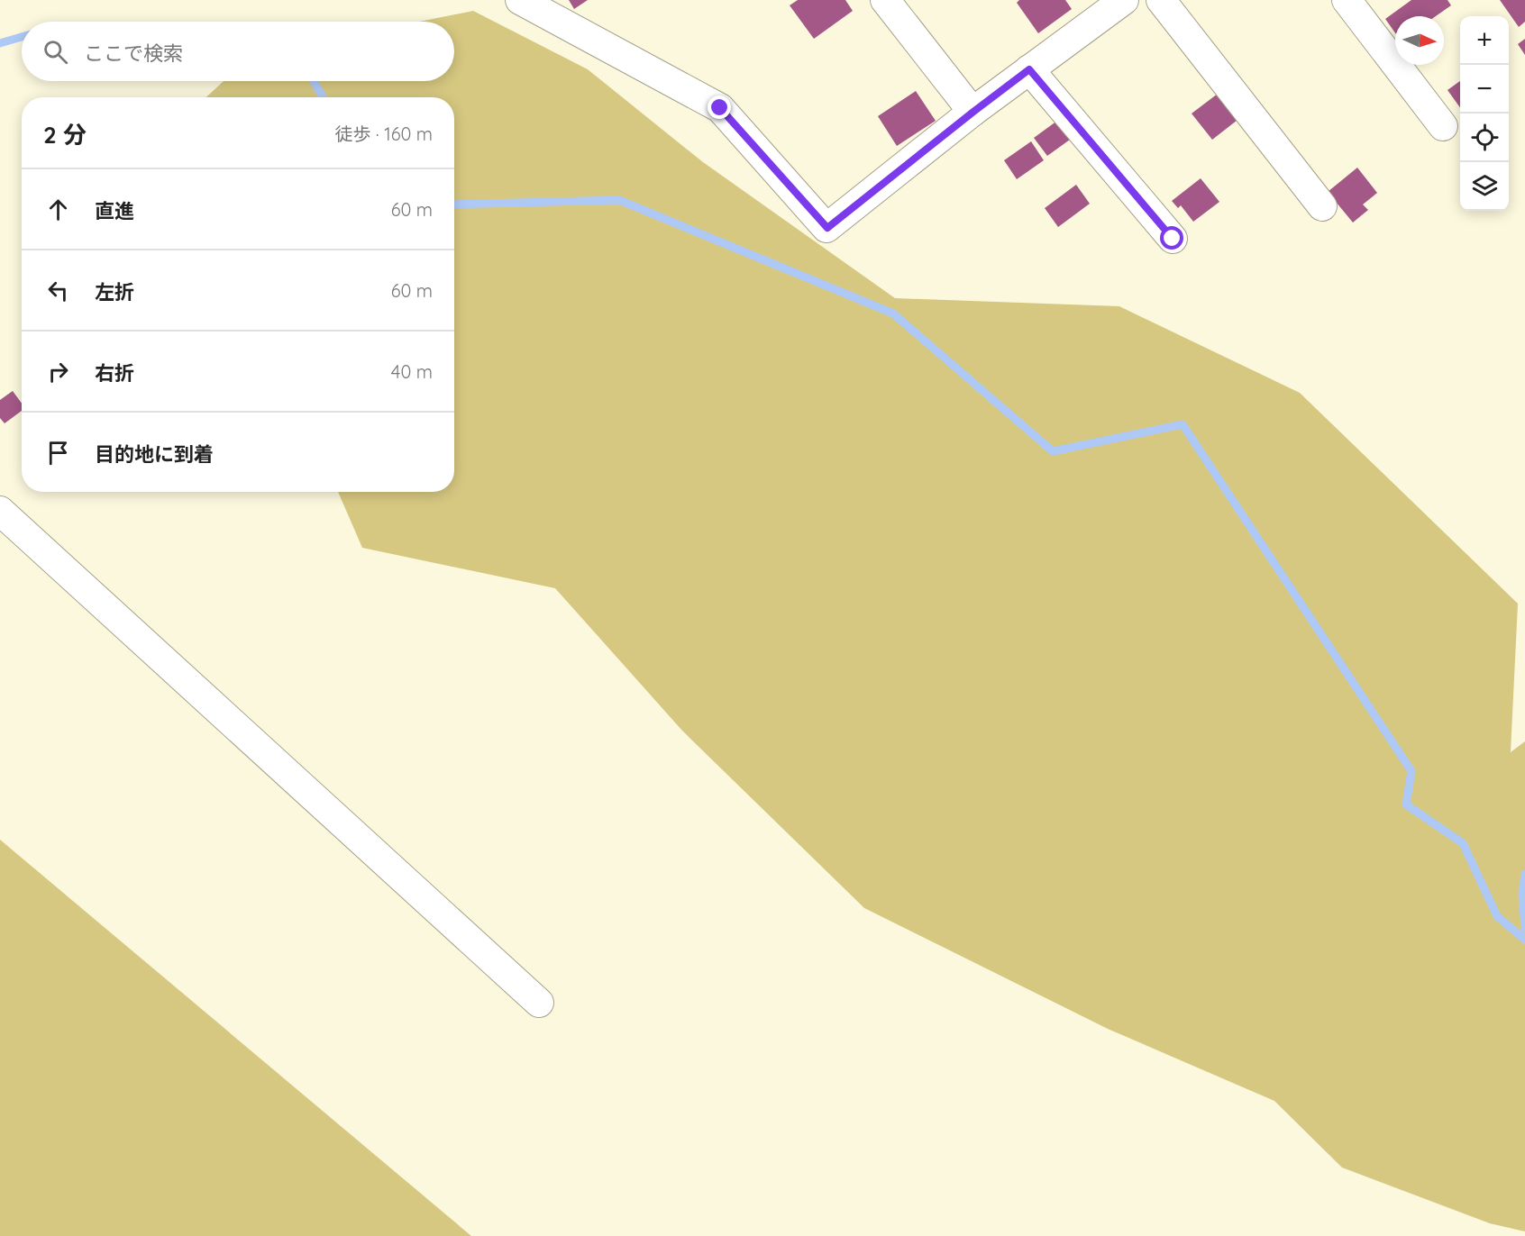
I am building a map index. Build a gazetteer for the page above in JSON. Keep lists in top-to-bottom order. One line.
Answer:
{"north":"right","page":{"map_buttons":["+","−"],"search":"ここで検索","heading":["2 分","徒歩 · 160 m"],"list":[["直進","60 m"],["左折","60 m"],["右折","40 m"],"目的地に到着"]}}
